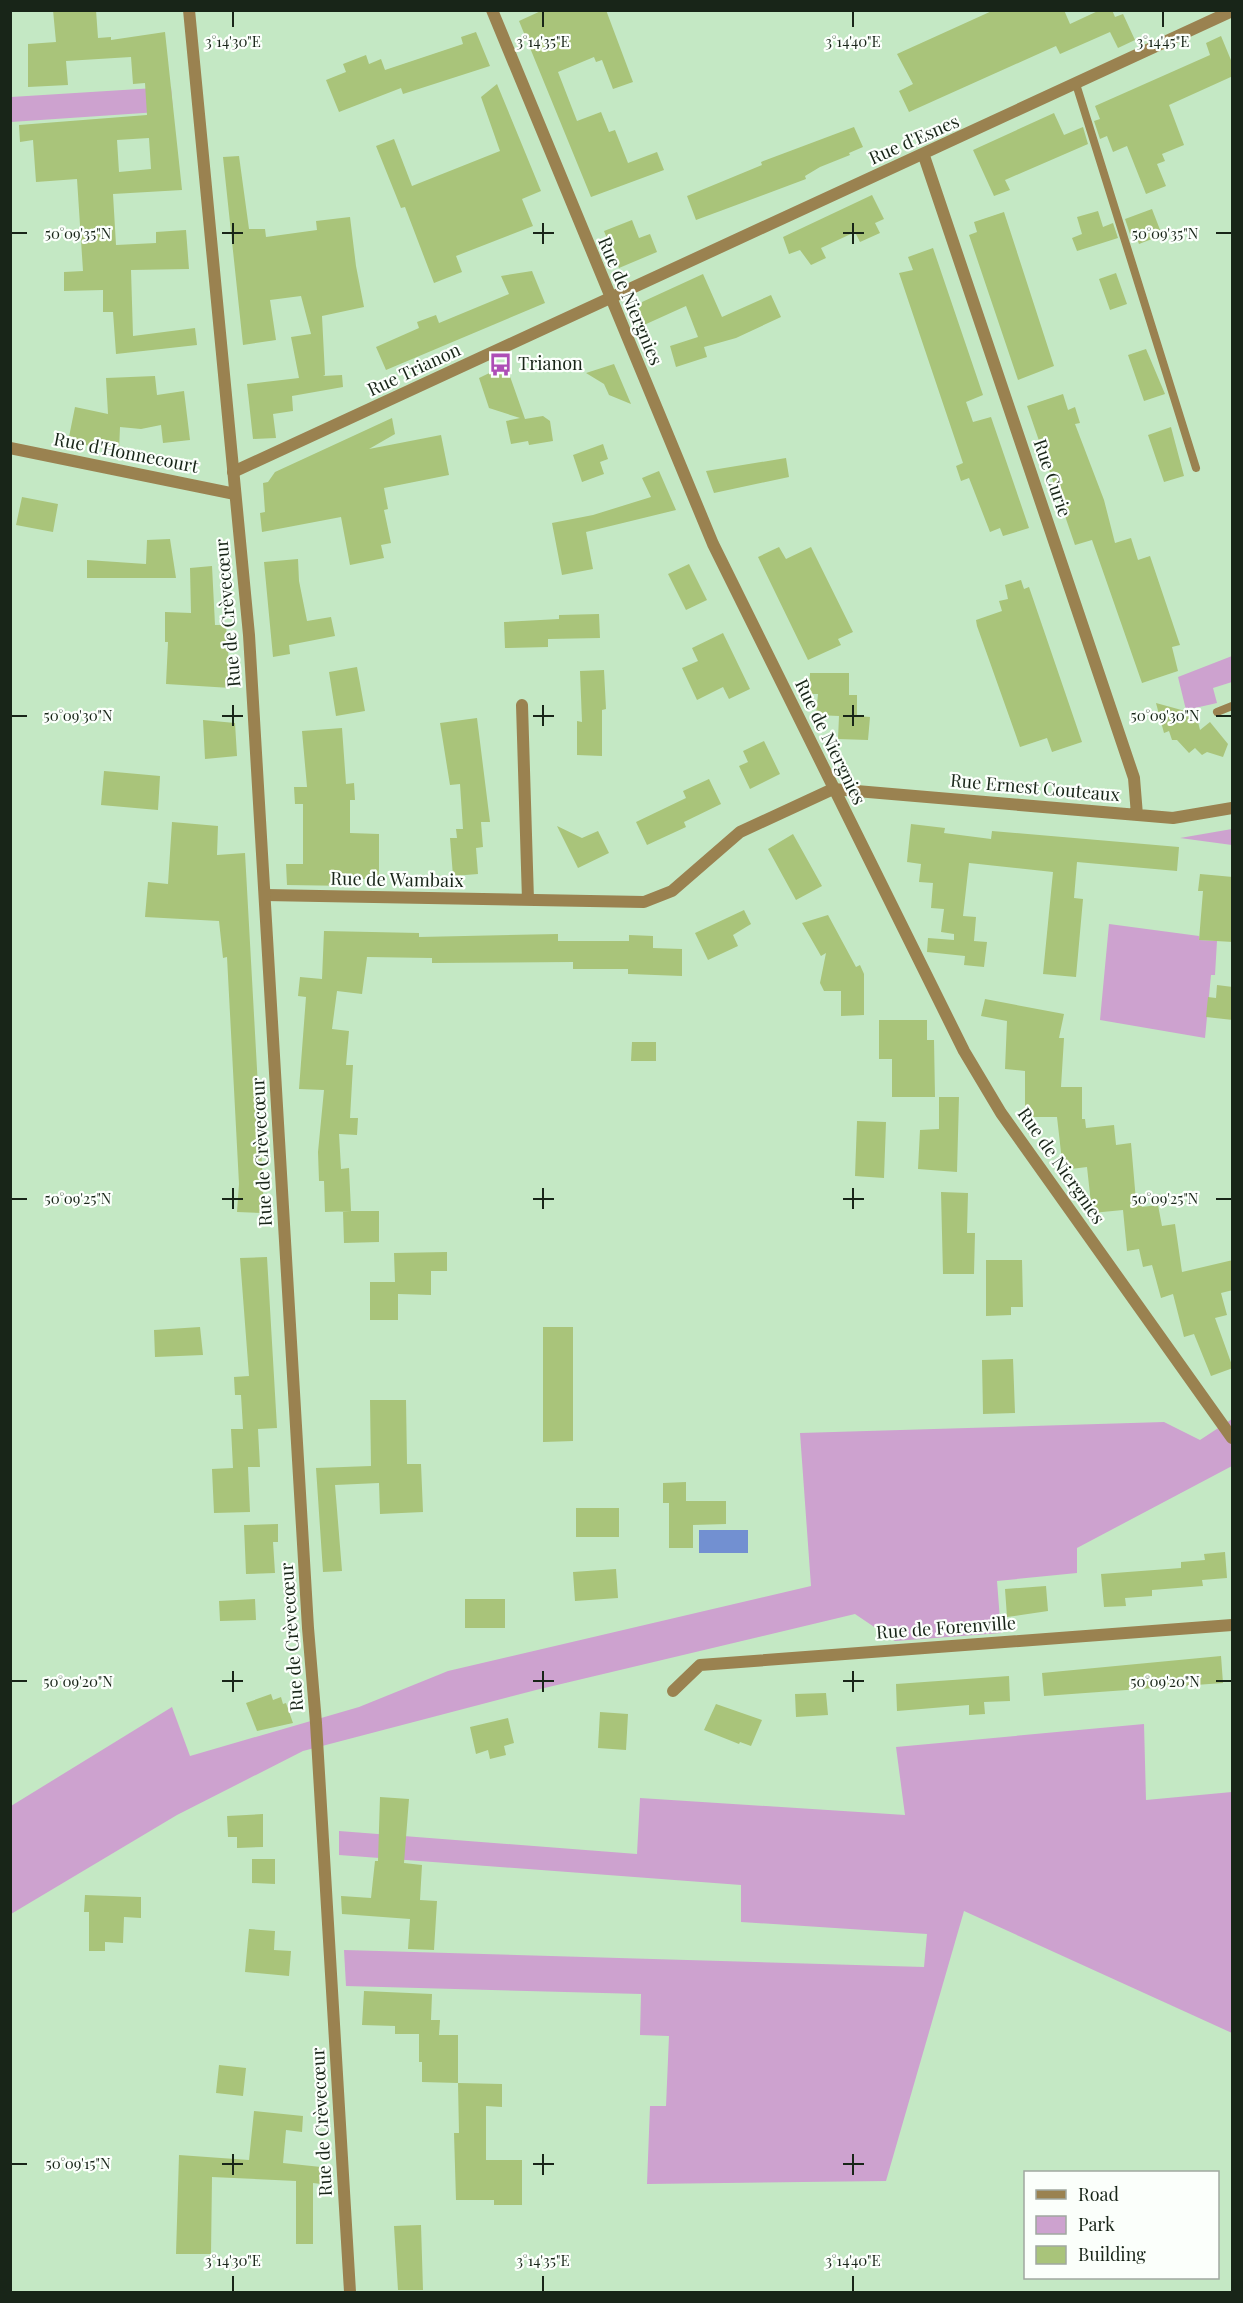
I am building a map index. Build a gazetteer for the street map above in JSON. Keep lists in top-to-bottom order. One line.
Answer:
{"streets":{"street":["Rue d'Esnes","Rue de Niergnies","Rue Trianon","Rue d'Honnecourt","Rue Curie","Rue de Crèvecœur","Rue Ernest Couteaux","Rue de Wambaix","Rue de Forenville"]},"crossings":[["Rue d'Esnes","Rue de Niergnies"],["Rue d'Esnes","Rue Trianon"],["Rue d'Esnes","Rue Curie"],["Rue de Niergnies","Rue Trianon"],["Rue de Niergnies","Rue Ernest Couteaux"],["Rue de Niergnies","Rue de Wambaix"],["Rue Trianon","Rue de Crèvecœur"],["Rue d'Honnecourt","Rue de Crèvecœur"],["Rue Curie","Rue Ernest Couteaux"],["Rue de Crèvecœur","Rue de Wambaix"],["Rue Ernest Couteaux","Rue de Wambaix"]],"places":{"bus stop":["Trianon"]},"legend":["Road","Park","Building"],"coordinates":["3°14'30\"E","3°14'35\"E","3°14'40\"E","3°14'45\"E","50°09'35\"N","50°09'30\"N","50°09'25\"N","50°09'20\"N","50°09'15\"N"]}
